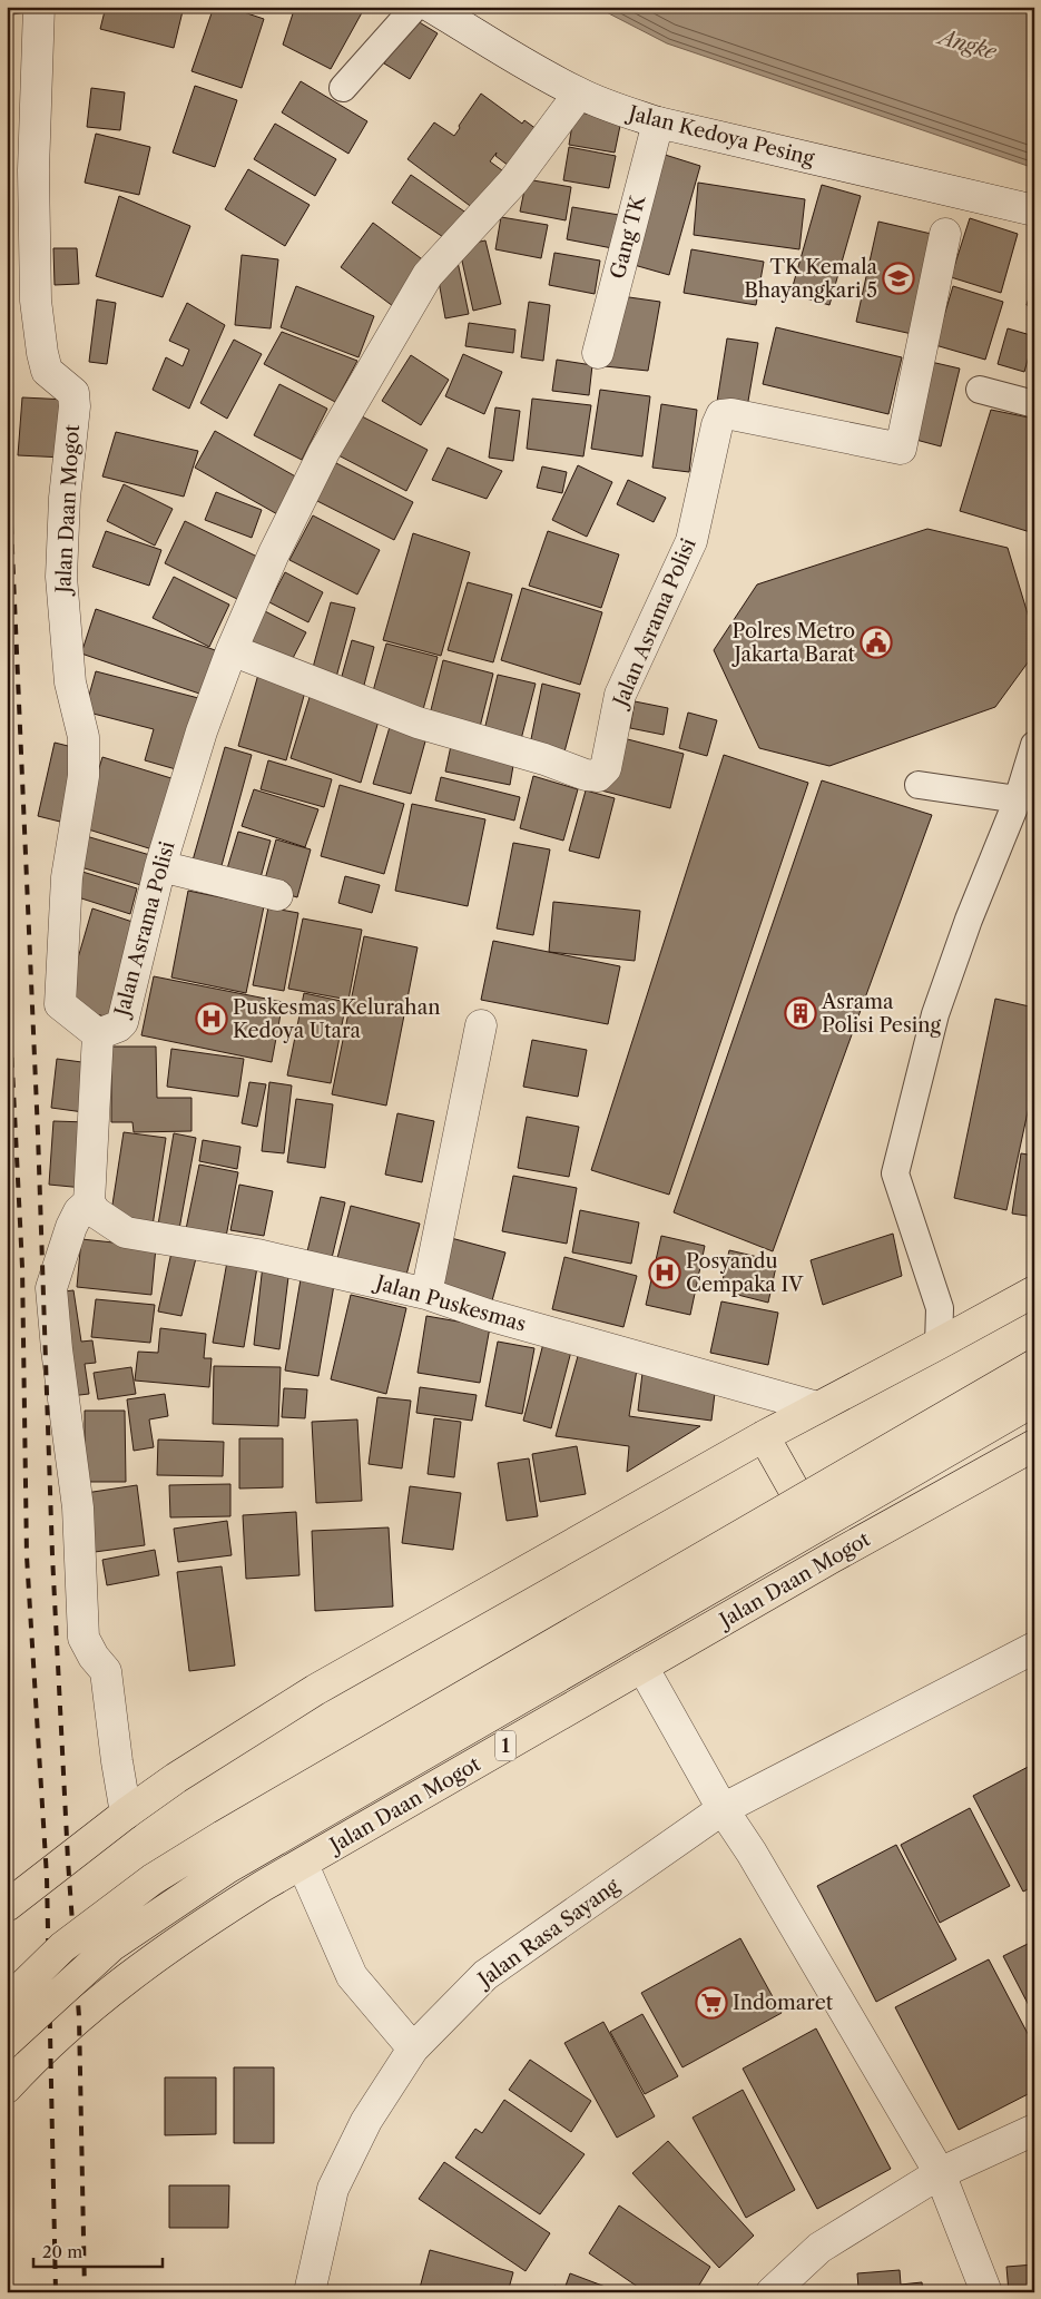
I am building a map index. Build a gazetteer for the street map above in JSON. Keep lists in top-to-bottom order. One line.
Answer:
{"streets":{"highway":["Jalan Daan Mogot","1"],"street":["Jalan Kedoya Pesing","Gang TK","Jalan Asrama Polisi","Jalan Puskesmas","Jalan Rasa Sayang"]},"crossings":[["Jalan Kedoya Pesing","Gang TK"],["Jalan Kedoya Pesing","Jalan Asrama Polisi"],["Jalan Daan Mogot","Jalan Asrama Polisi"],["Jalan Asrama Polisi","Jalan Puskesmas"]],"water":["Angke"],"places":{"school or university":["TK Kemala Bhayangkari 5"],"public building":["Polres Metro Jakarta Barat"],"building":["Asrama Polisi Pesing"],"hospital":["Puskesmas Kelurahan Kedoya Utara","Posyandu Cempaka IV"],"supermarket":["Indomaret"]},"scale_bar":"20 m"}
